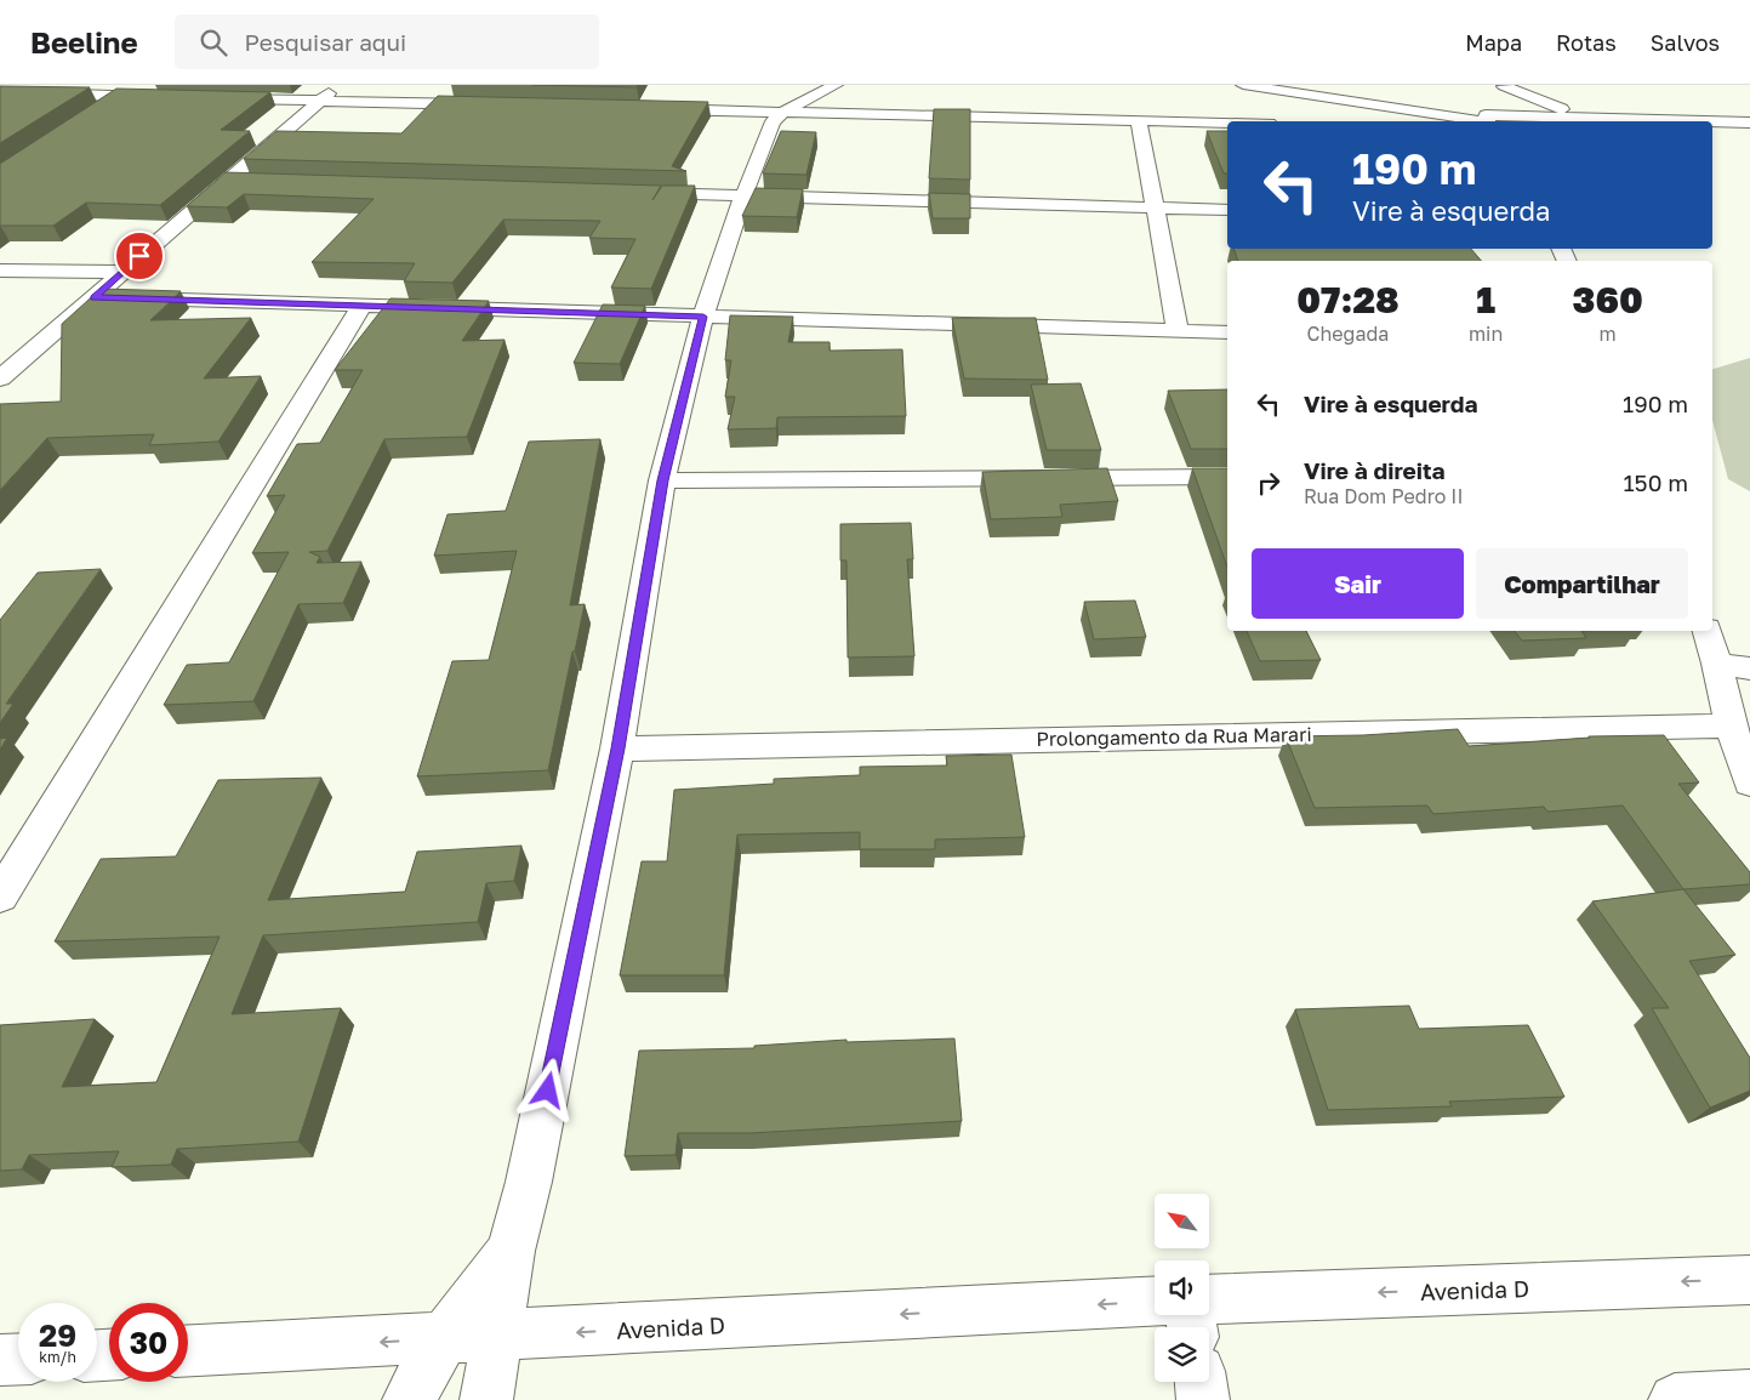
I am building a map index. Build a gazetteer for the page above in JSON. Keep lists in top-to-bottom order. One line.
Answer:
{"streets":{"street":["Prolongamento da Rua Marari","Avenida D"]},"one_way":["Avenida D"],"north":"top left","page":{"header":"Beeline","search":"Pesquisar aqui","nav":["Mapa","Rotas","Salvos"],"turn":["190 m","Vire à esquerda"],"eta":["07:28","Chegada","1","min","360","m"],"list":[{"name":"Vire à esquerda","value":"190 m"},{"name":"Vire à direita","note":"Rua Dom Pedro II","value":"150 m"}],"buttons":["Sair","Compartilhar"],"speed":"29 km/h","limit":"30"}}
